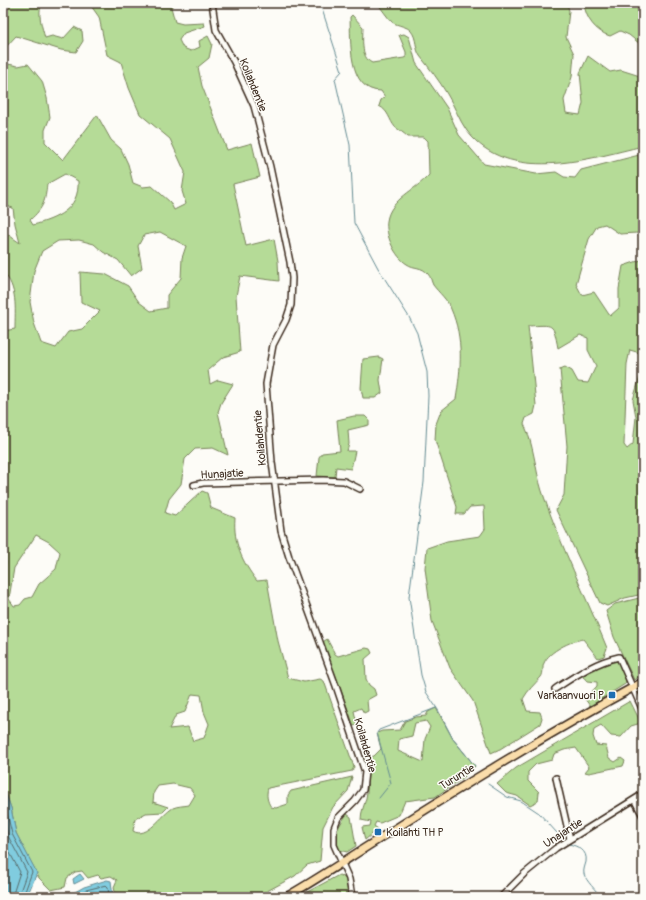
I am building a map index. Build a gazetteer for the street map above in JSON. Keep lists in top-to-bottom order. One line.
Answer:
{"streets":{"highway":["Turuntie"],"street":["Koilahdentie","Hunajatie","Unajantie"]},"crossings":[["Koilahdentie","Hunajatie"],["Koilahdentie","Turuntie"]],"places":{"transit":["Varkaanvuori P","Koilahti TH P"]}}
